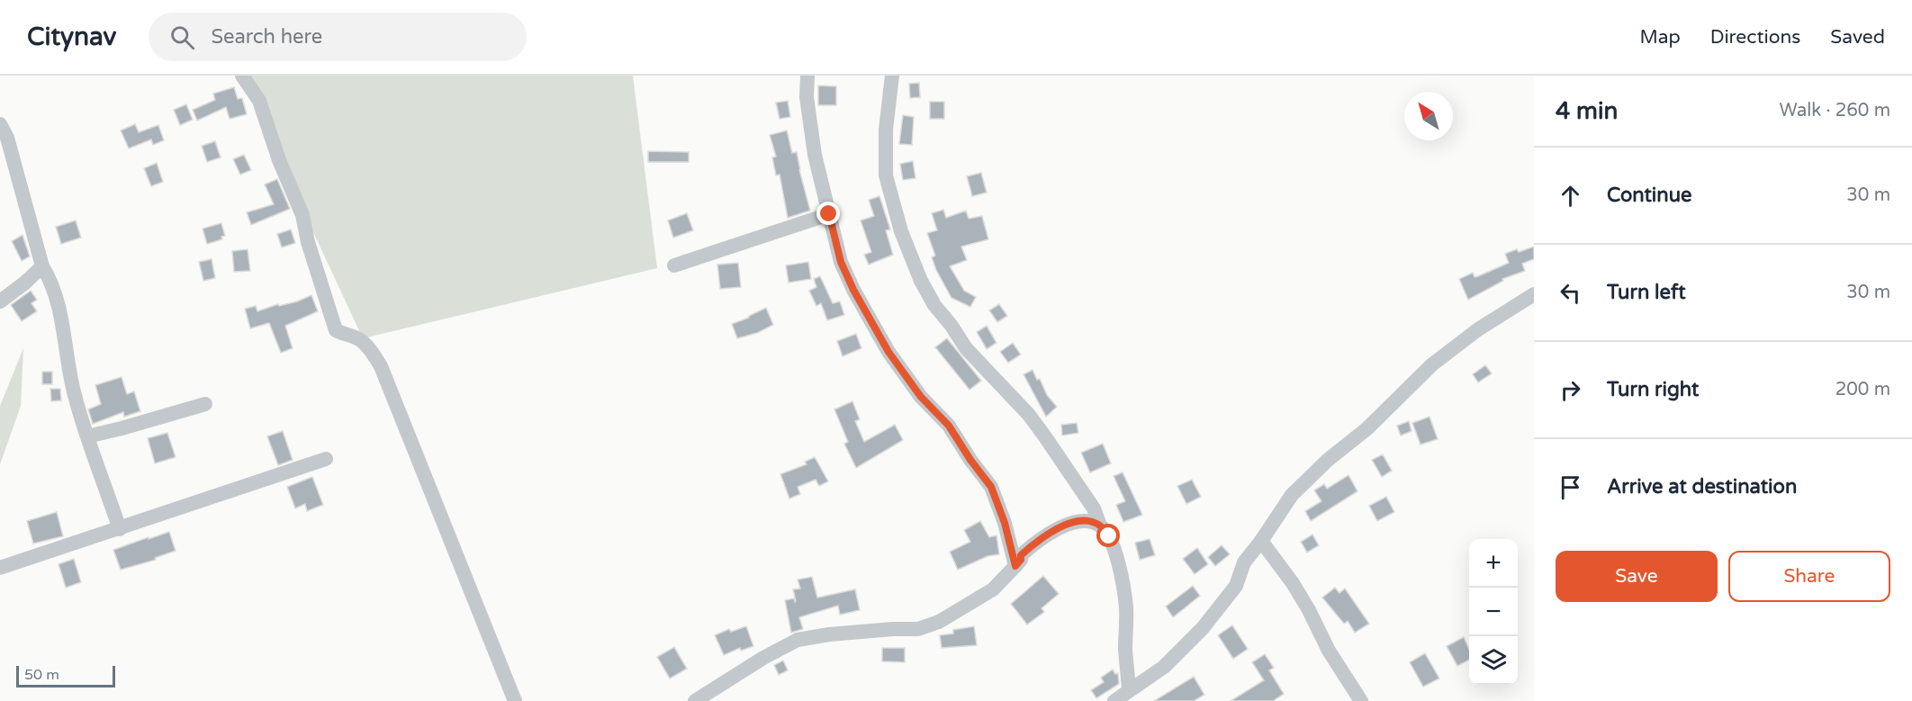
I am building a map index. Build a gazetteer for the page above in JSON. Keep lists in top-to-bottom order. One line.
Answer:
{"scale_bar":"50 m","north":"top left","page":{"header":"Citynav","search":"Search here","nav":["Map","Directions","Saved"],"heading":["4 min","Walk · 260 m"],"list":[["Continue","30 m"],["Turn left","30 m"],["Turn right","200 m"],"Arrive at destination"],"buttons":["Save","Share"],"map_buttons":["+","−"],"scale":"50 m"}}
